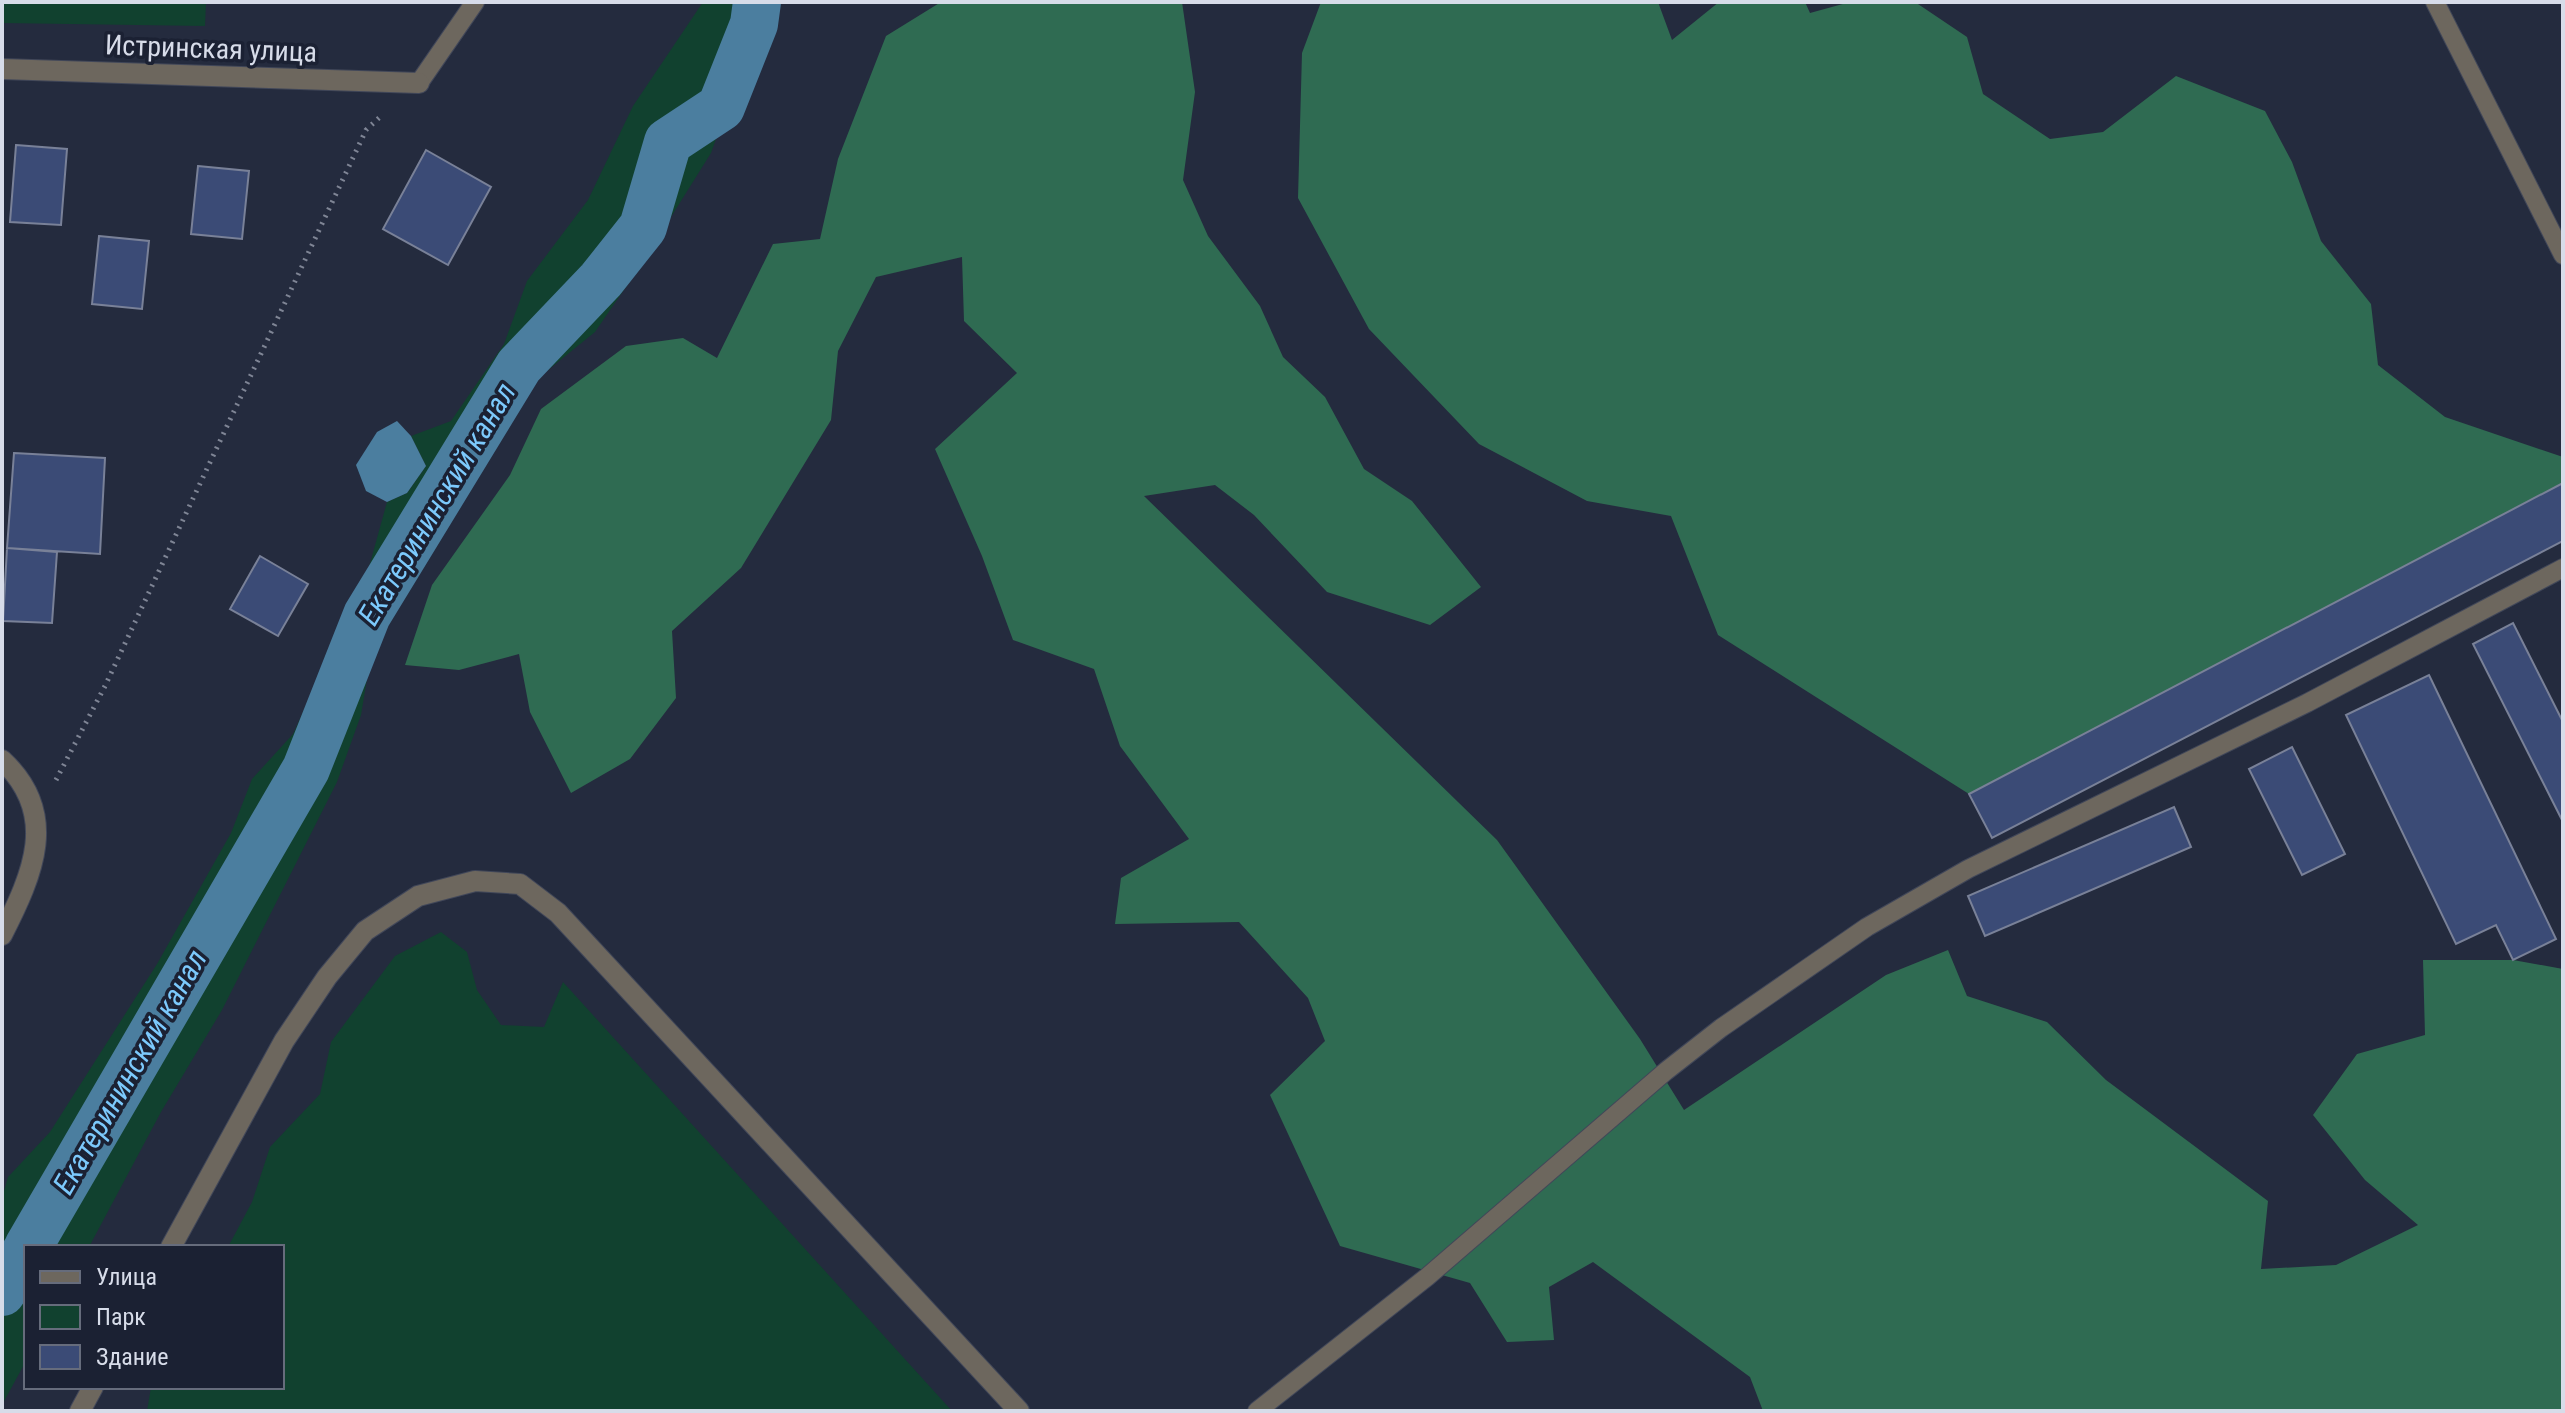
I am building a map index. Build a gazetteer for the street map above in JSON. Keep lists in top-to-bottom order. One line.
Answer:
{"streets":{"street":["Истринская улица"]},"water":["Екатерининский канал"],"legend":["Улица","Парк","Здание"]}
